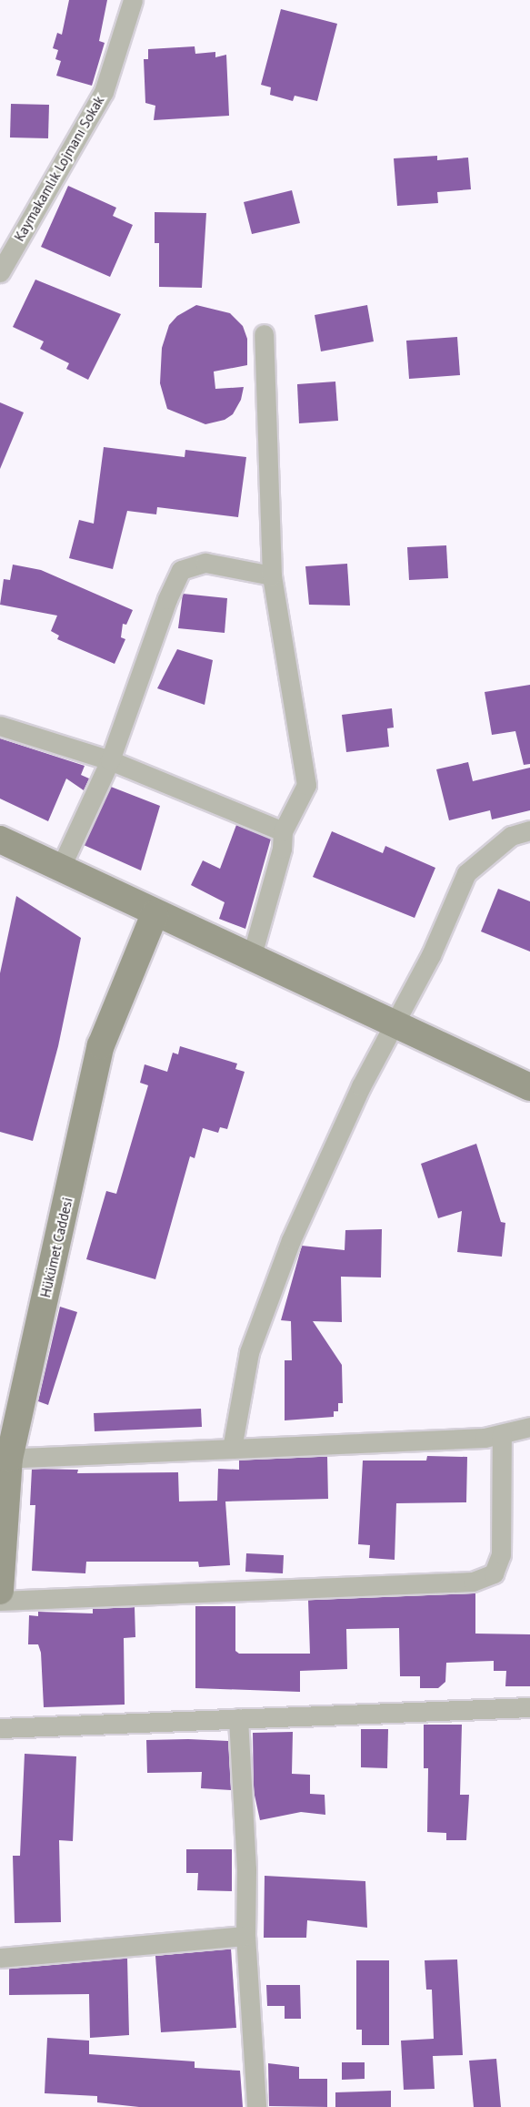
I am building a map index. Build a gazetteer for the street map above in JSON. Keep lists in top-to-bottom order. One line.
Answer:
{"streets":{"street":["Kaymakamlık Lojmanı Sokak","Hükümet Caddesi"]}}
